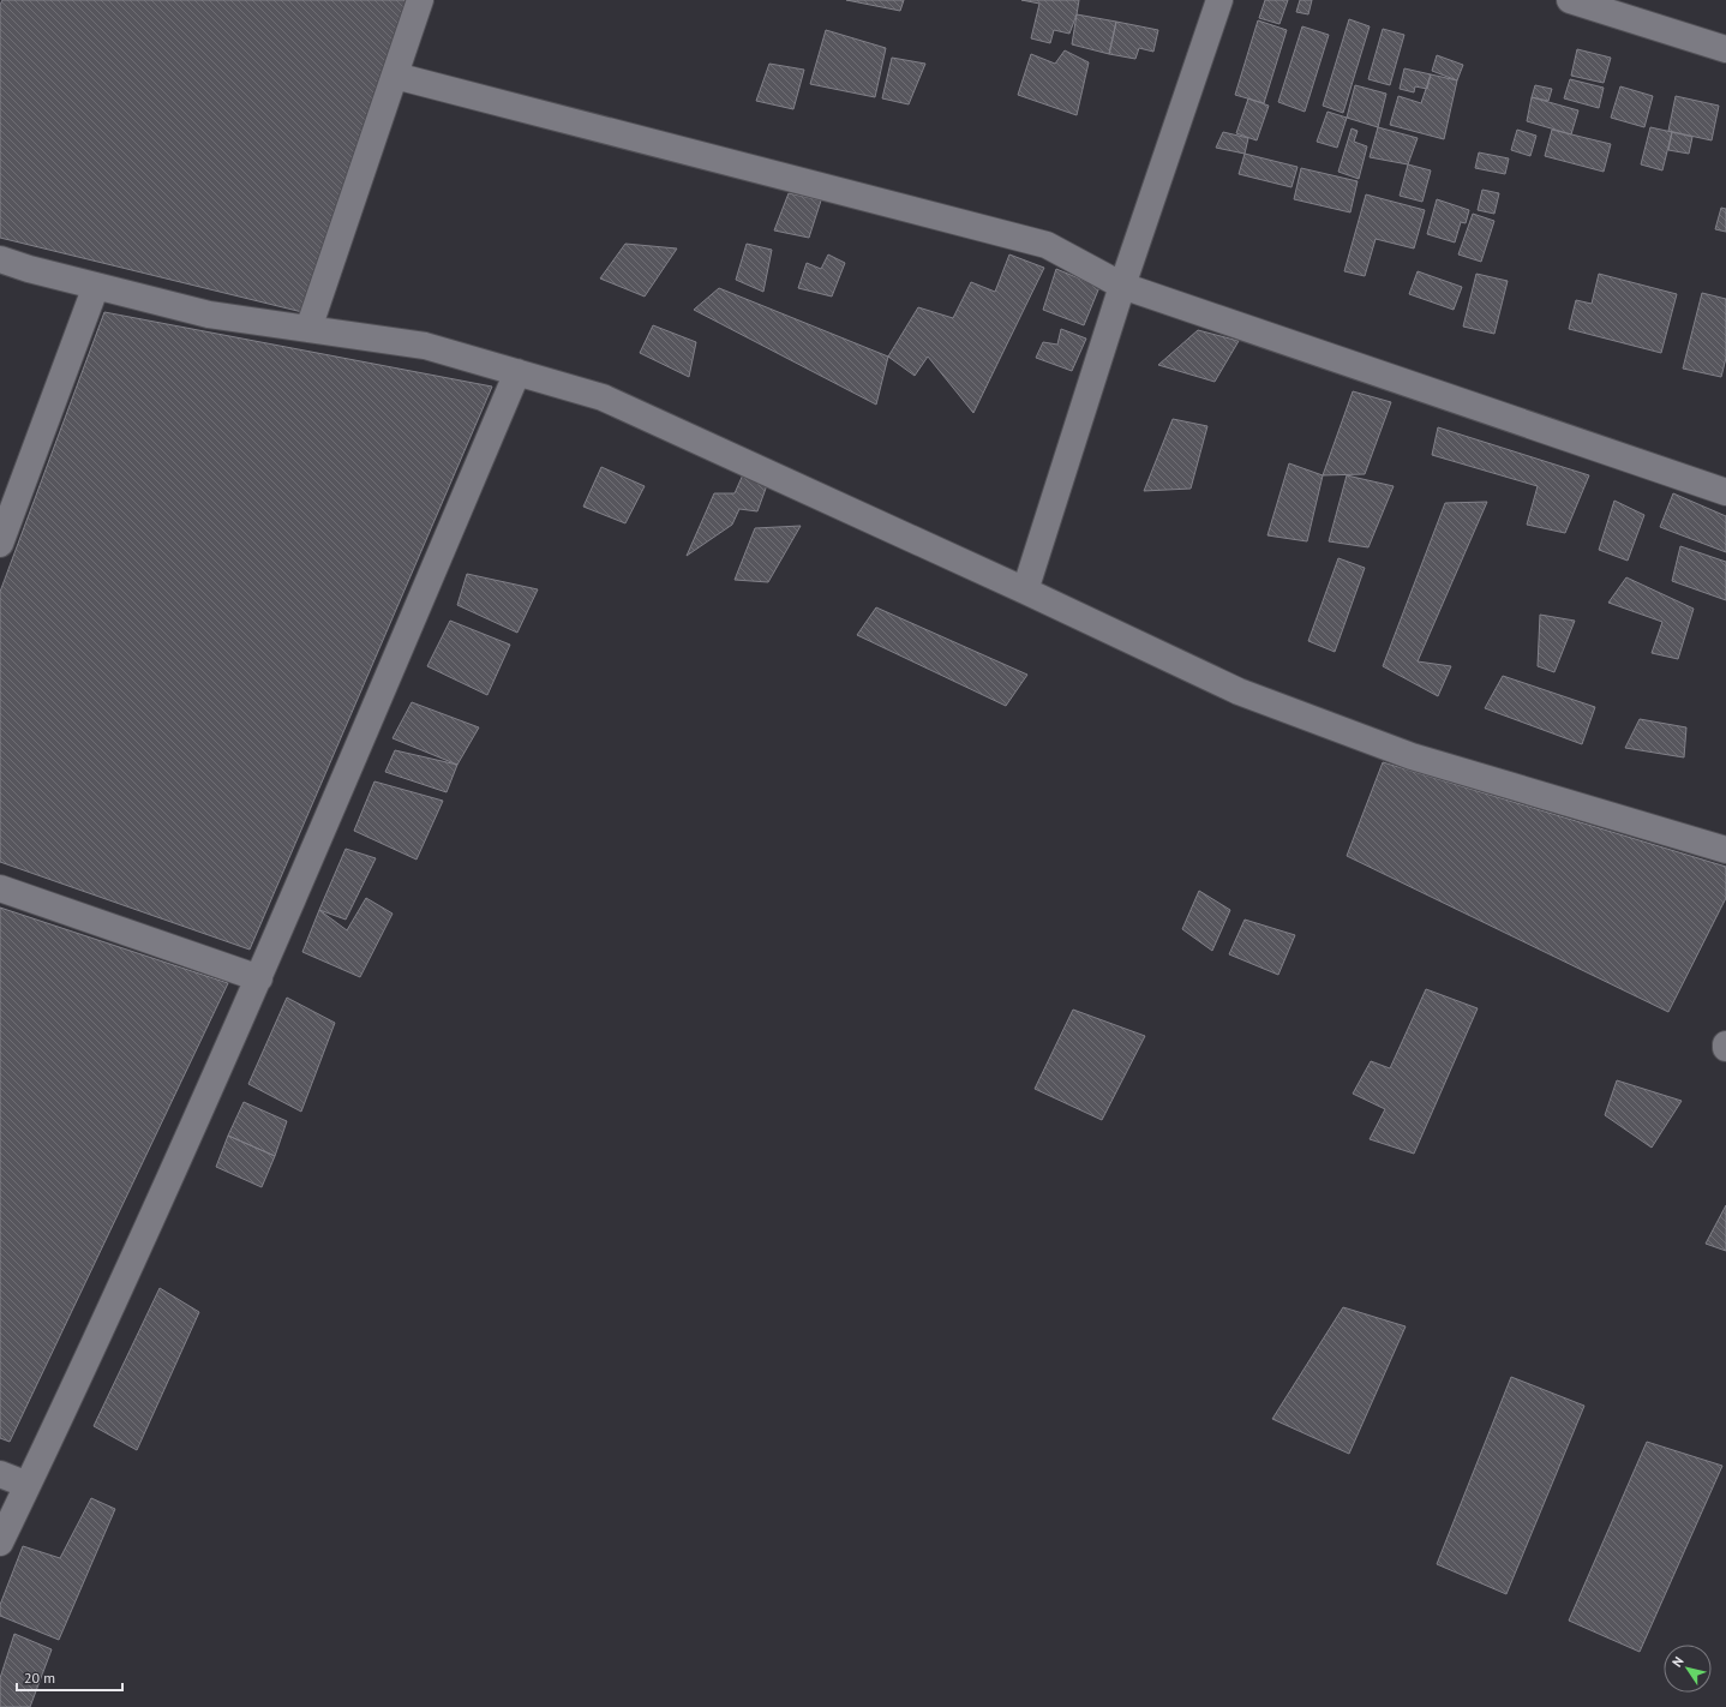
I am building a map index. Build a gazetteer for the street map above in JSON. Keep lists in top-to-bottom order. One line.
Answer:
{"scale_bar":"20 m","north":"top left"}
